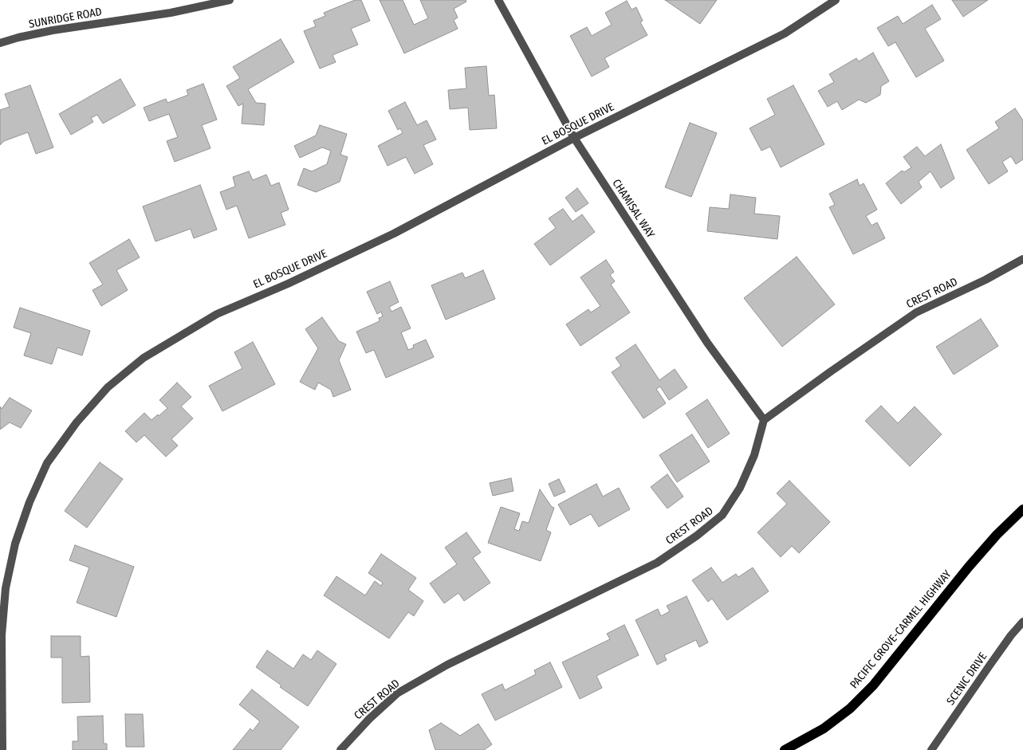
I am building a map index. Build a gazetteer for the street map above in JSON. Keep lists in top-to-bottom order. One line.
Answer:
{"streets":{"main road":["PACIFIC GROVE-CARMEL HIGHWAY"],"street":["SUNRIDGE ROAD","EL BOSQUE DRIVE","CHAMISAL WAY","CREST ROAD","SCENIC DRIVE"]},"crossings":[["EL BOSQUE DRIVE","CHAMISAL WAY"],["CHAMISAL WAY","CREST ROAD"]]}
